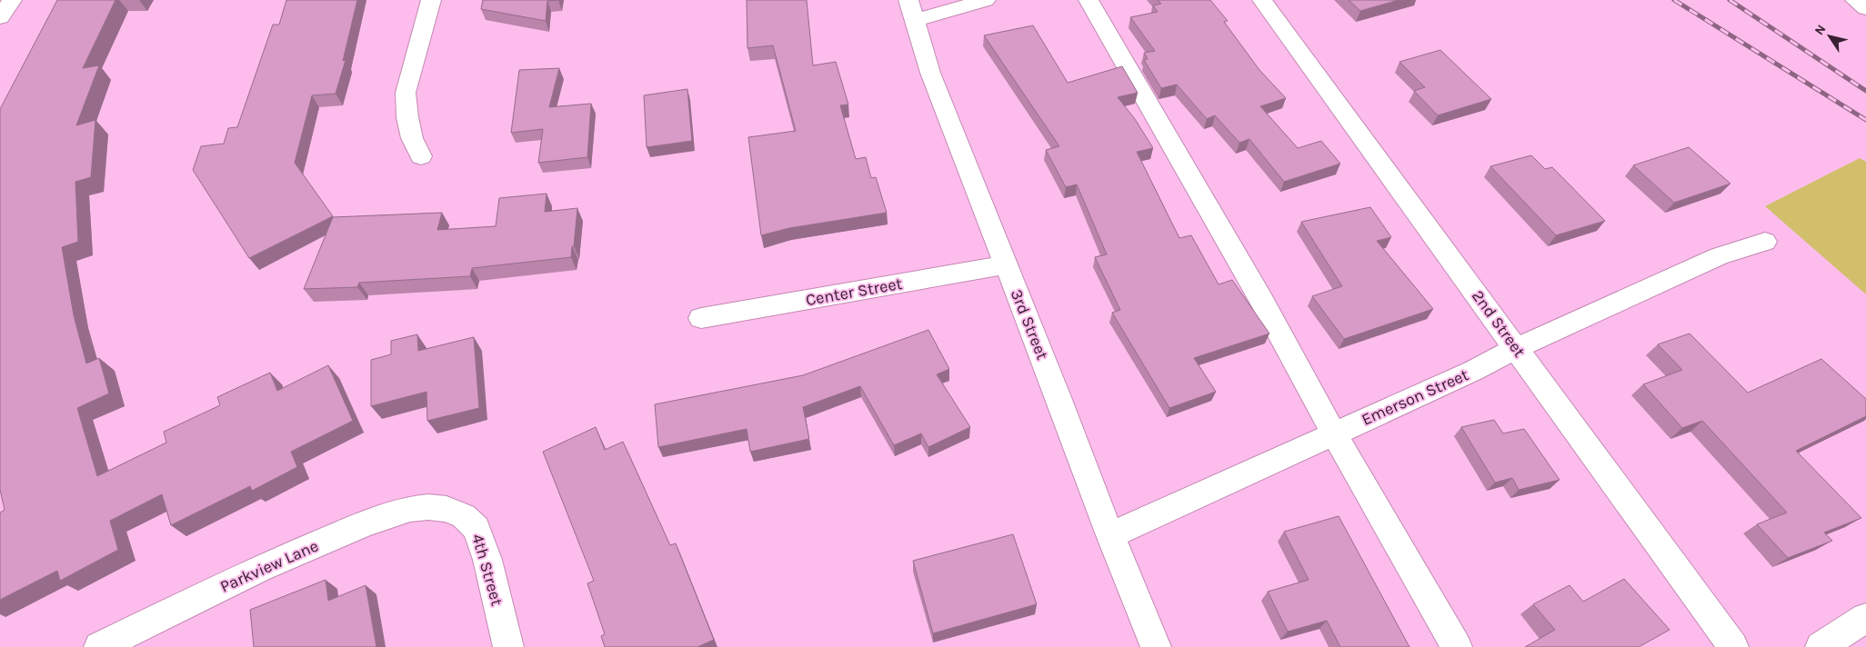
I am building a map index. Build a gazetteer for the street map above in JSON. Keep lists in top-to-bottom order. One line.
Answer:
{"streets":{"street":["Center Street","2nd Street","3rd Street","Emerson Street","Parkview Lane","4th Street"]},"crossings":[["Center Street","3rd Street"],["2nd Street","Emerson Street"],["3rd Street","Emerson Street"],["Parkview Lane","4th Street"]],"north":"top left"}
